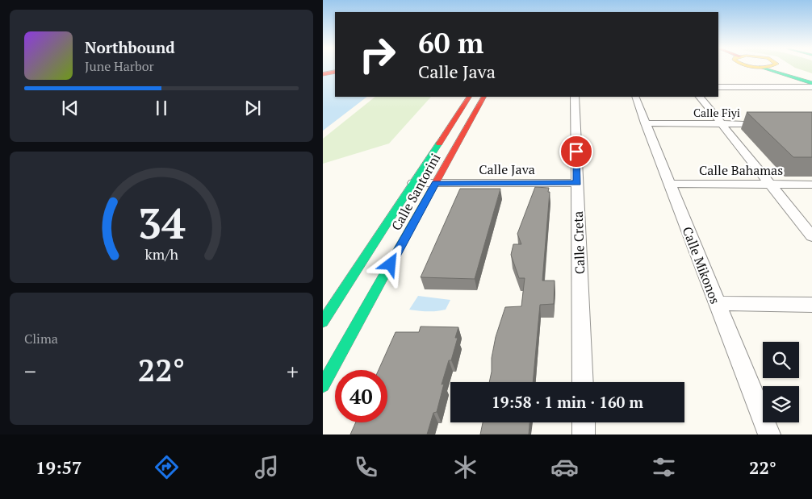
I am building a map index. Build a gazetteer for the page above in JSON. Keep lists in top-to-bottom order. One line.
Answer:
{"streets":{"main road":["Calle Santorini"],"street":["Calle Fiyi","Calle Java","Calle Bahamas","Calle Creta","Calle Mikonos"]},"crossings":[["Calle Fiyi","Calle Mikonos"],["Calle Java","Calle Santorini"],["Calle Java","Calle Creta"],["Calle Bahamas","Calle Mikonos"]],"page":{"turn":["60 m","Calle Java"],"song":["Northbound","June Harbor"],"tile":"Clima","heat":["−","22°","+"],"limit":"40","trip":"19:58 · 1 min · 160 m","tabs":["19:57","22°"],"gauge":["34","km/h"]}}
